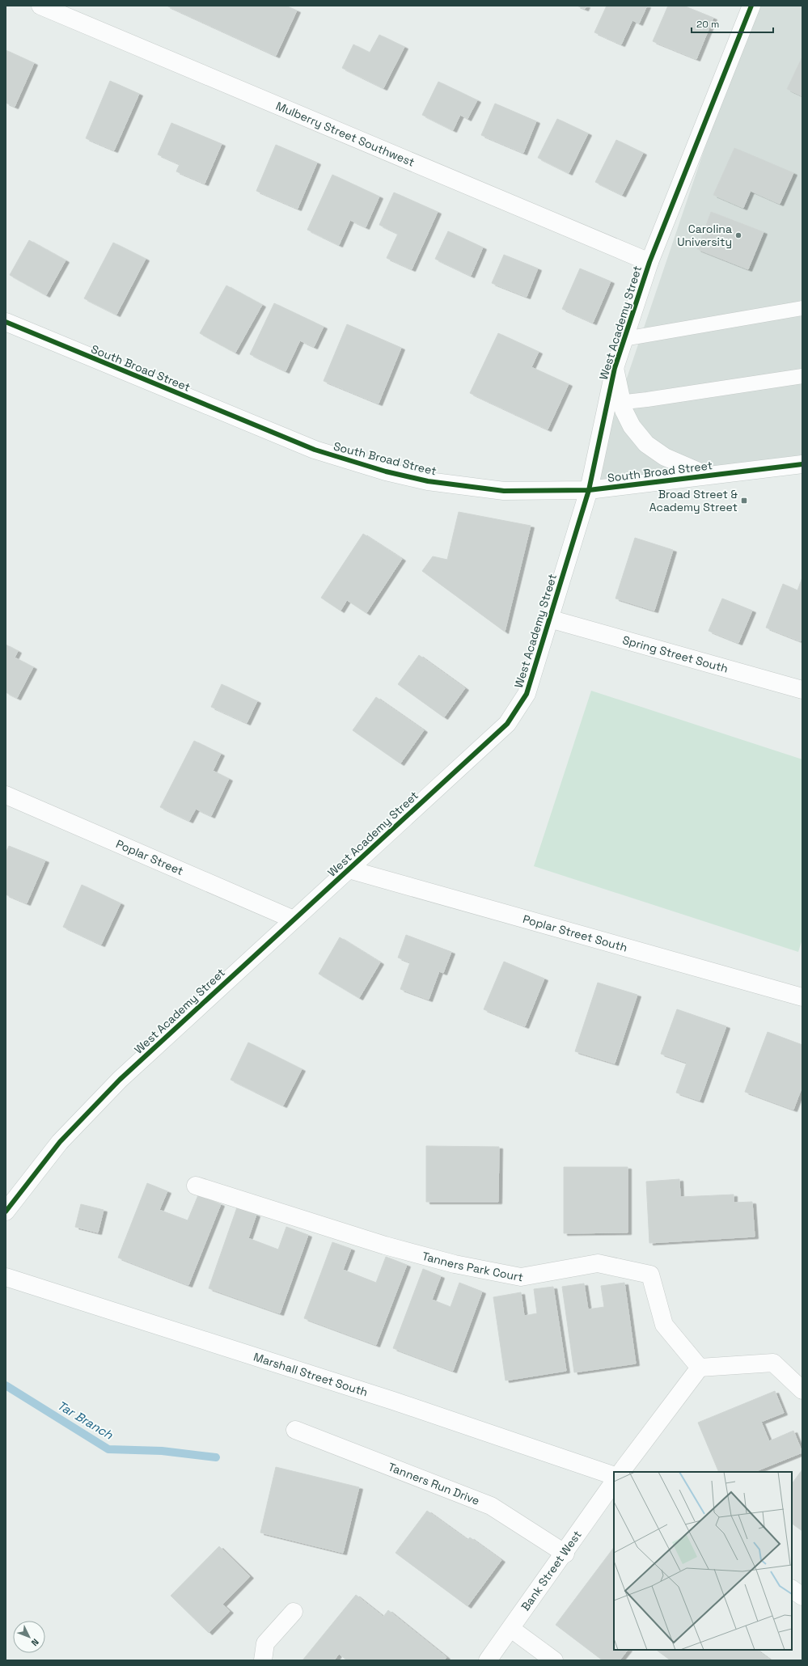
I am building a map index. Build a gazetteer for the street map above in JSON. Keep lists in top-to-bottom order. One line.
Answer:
{"streets":{"street":["Mulberry Street Southwest","West Academy Street","South Broad Street","Spring Street South","Poplar Street","Poplar Street South","Tanners Park Court","Marshall Street South","Tanners Run Drive","Bank Street West"]},"crossings":[["Mulberry Street Southwest","West Academy Street"],["West Academy Street","South Broad Street"],["West Academy Street","Spring Street South"],["West Academy Street","Poplar Street"],["West Academy Street","Poplar Street South"],["Tanners Run Drive","Bank Street West"]],"water":["Tar Branch"],"places":{"other":["Carolina University"],"transit":["Broad Street & Academy Street"]},"scale_bar":"20 m","north":"bottom right"}
